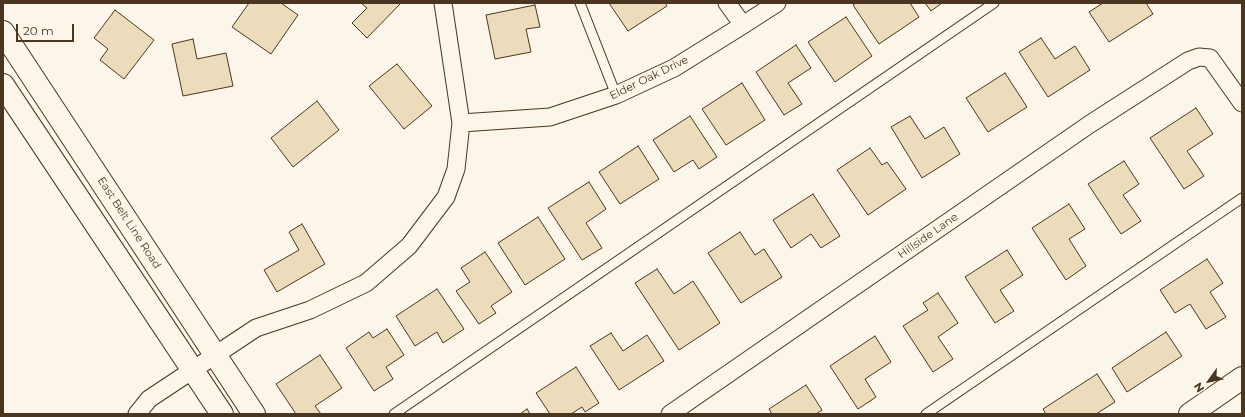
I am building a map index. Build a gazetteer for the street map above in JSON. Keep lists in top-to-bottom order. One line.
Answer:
{"streets":{"main road":["East Belt Line Road"],"street":["Elder Oak Drive","Hillside Lane"]},"scale_bar":"20 m","north":"bottom left"}
